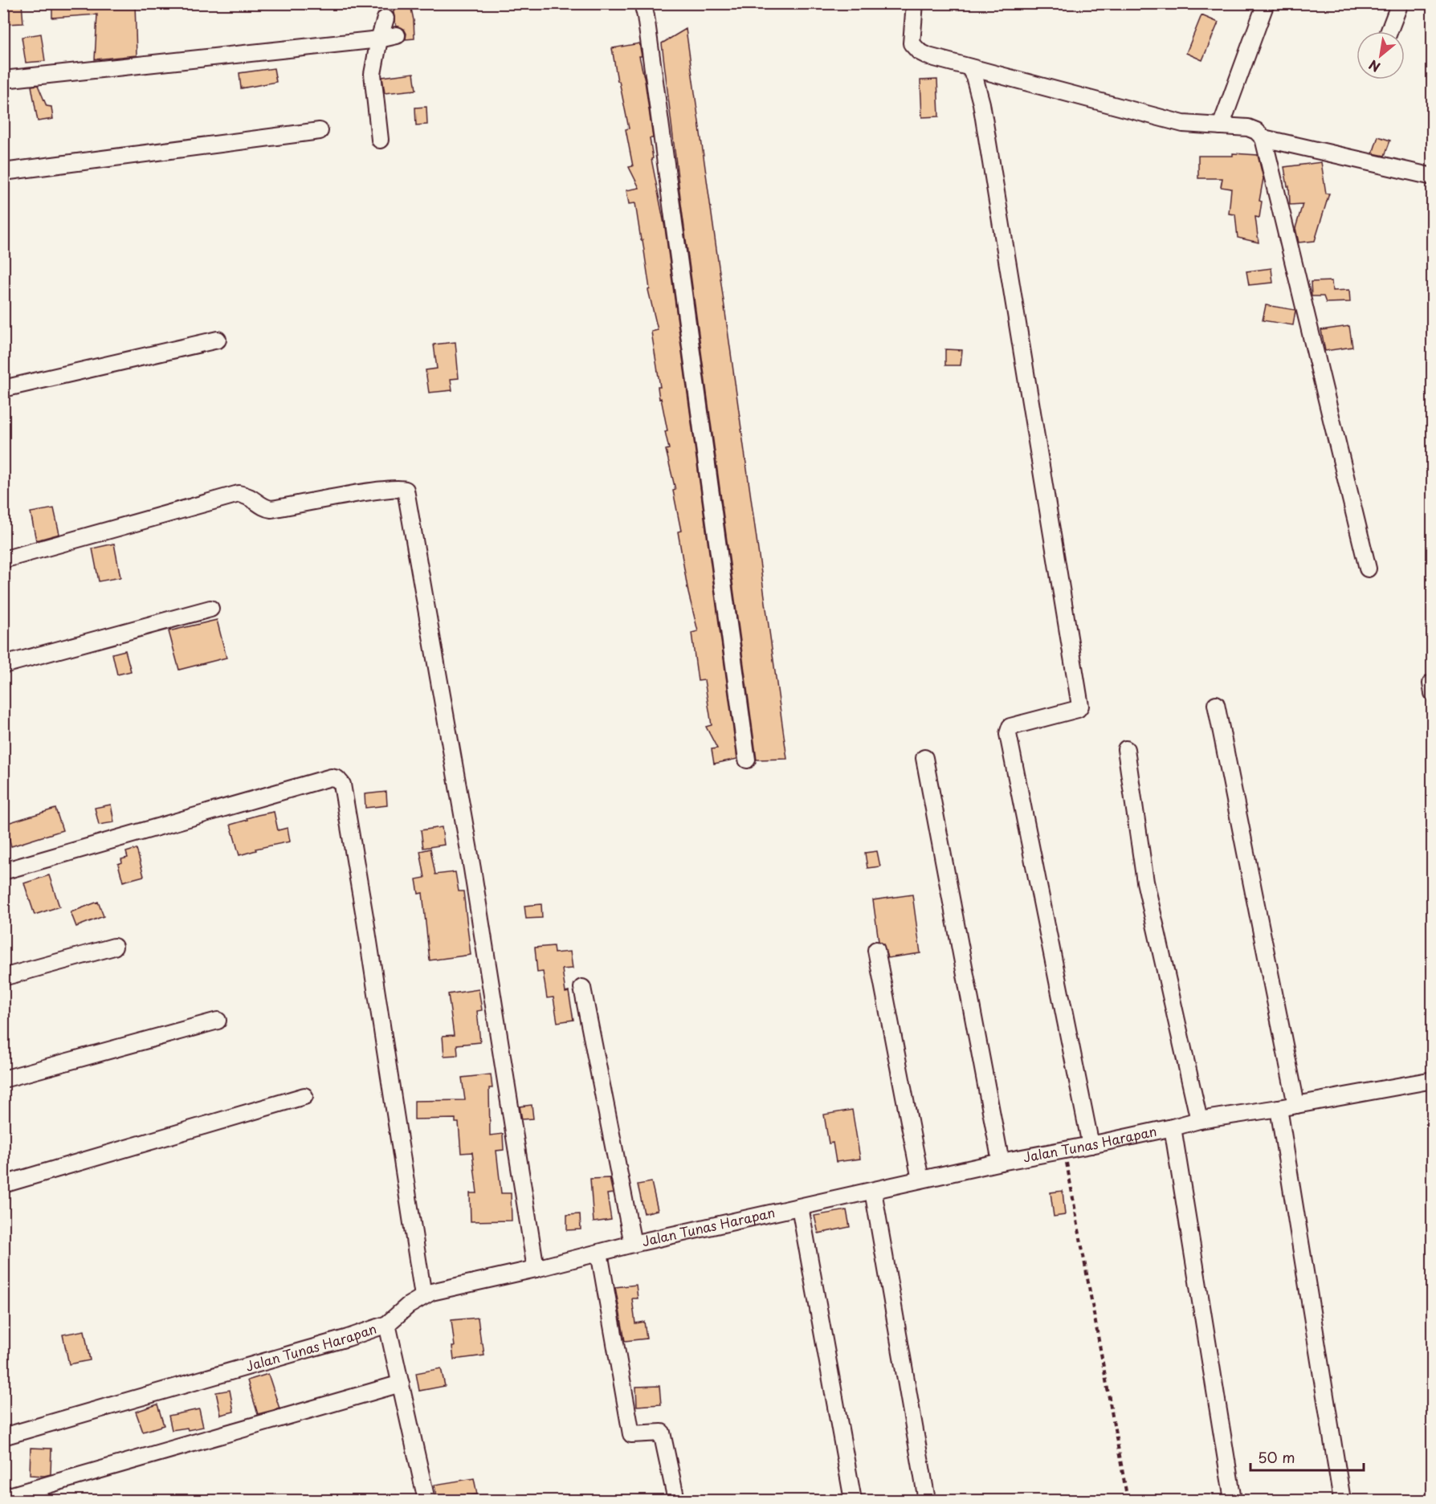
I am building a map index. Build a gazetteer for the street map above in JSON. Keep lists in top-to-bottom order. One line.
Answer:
{"streets":{"street":["Jalan Tunas Harapan"]},"scale_bar":"50 m","north":"bottom left"}
